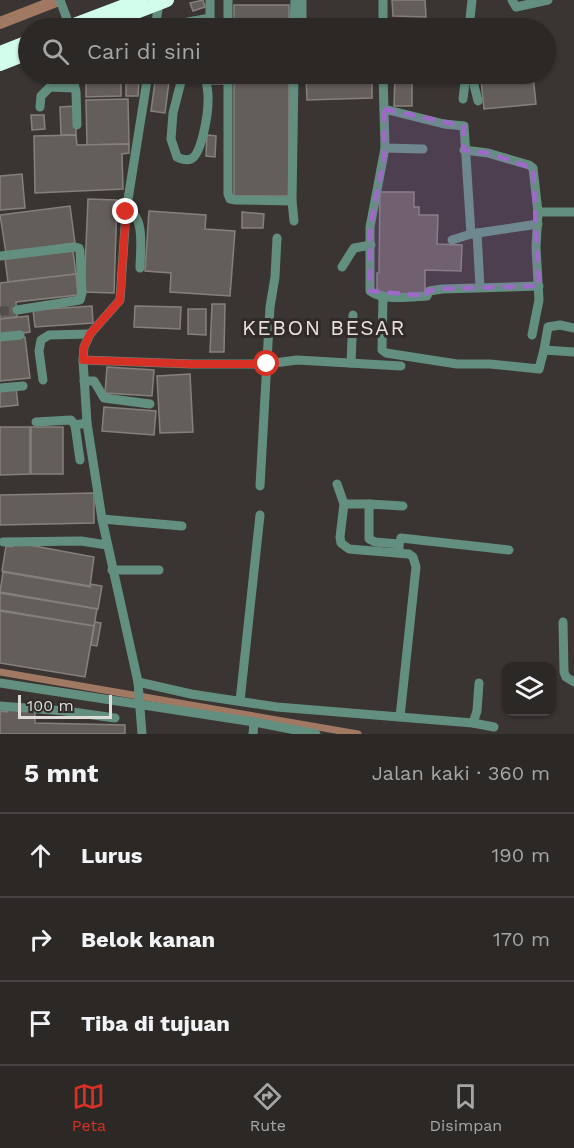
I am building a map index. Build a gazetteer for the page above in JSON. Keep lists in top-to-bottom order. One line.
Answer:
{"districts":["KEBON BESAR"],"scale_bar":"100 m","page":{"search":"Cari di sini","scale":"100 m","heading":["5 mnt","Jalan kaki · 360 m"],"list":[["Lurus","190 m"],["Belok kanan","170 m"],"Tiba di tujuan"],"nav":["Peta","Rute","Disimpan"]}}
